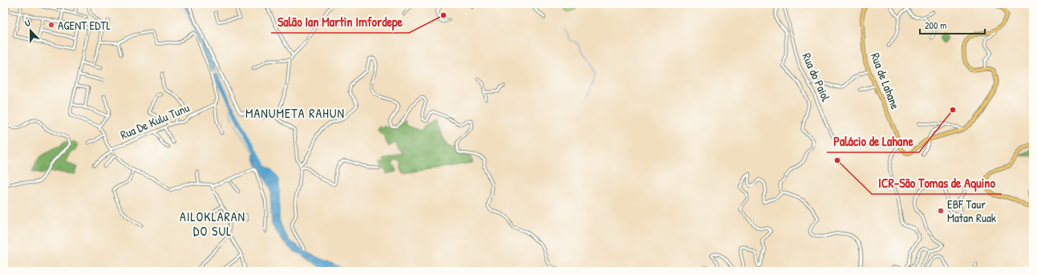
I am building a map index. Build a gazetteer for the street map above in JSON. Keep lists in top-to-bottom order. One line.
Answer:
{"streets":{"main road":["Rua de Lahane"],"street":["Rua do Paiol","Rua De Kulu Tunu"]},"districts":["MANUMETA RAHUN","AILOKLARAN DO SUL"],"places":["Salão Ian Martin Imfordepe","AGENT EDTL","Palácio de Lahane","ICR-São Tomas de Aquino","EBF Taur Matan Ruak"],"scale_bar":"200 m","north":"top"}
